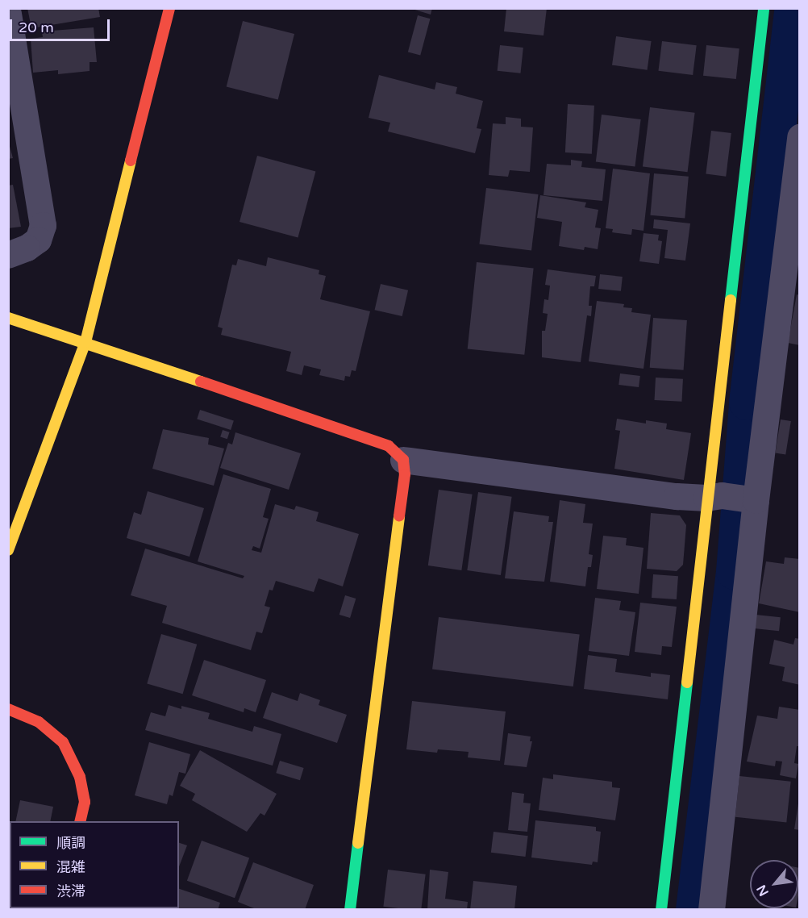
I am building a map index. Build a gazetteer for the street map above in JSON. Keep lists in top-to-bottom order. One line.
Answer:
{"legend":["順調","混雑","渋滞"],"scale_bar":"20 m","north":"bottom left"}
